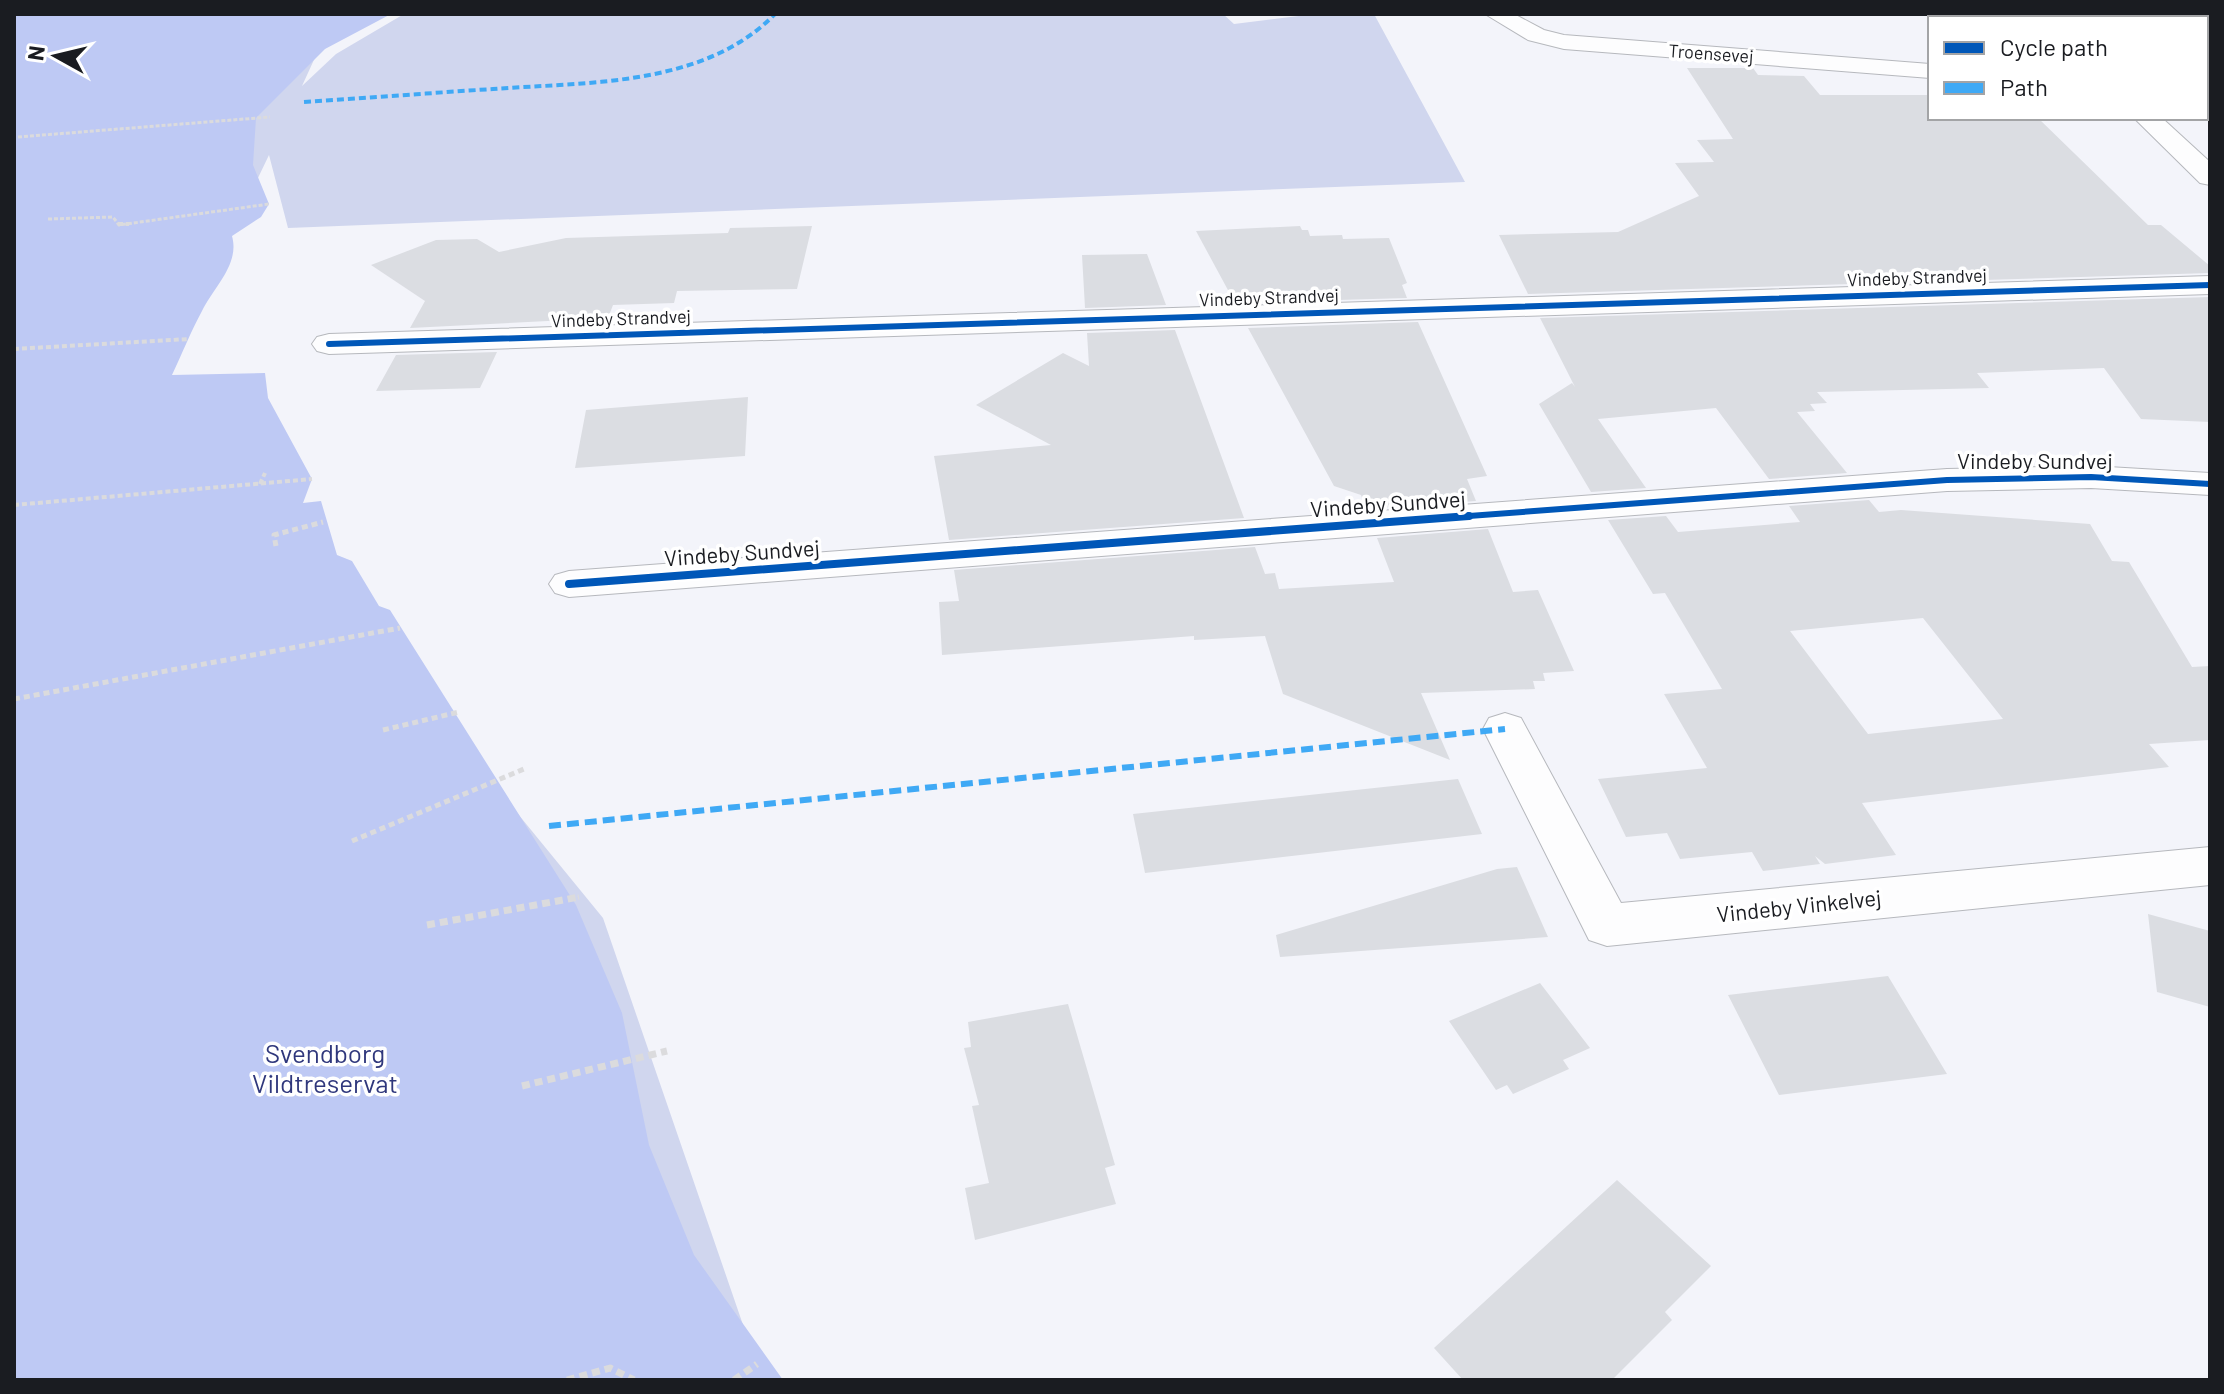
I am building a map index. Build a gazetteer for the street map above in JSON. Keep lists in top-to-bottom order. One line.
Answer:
{"streets":{"street":["Troensevej","Vindeby Strandvej","Vindeby Sundvej","Vindeby Vinkelvej"]},"parks":["Svendborg Vildtreservat"],"legend":["Cycle path","Path"],"north":"left"}
